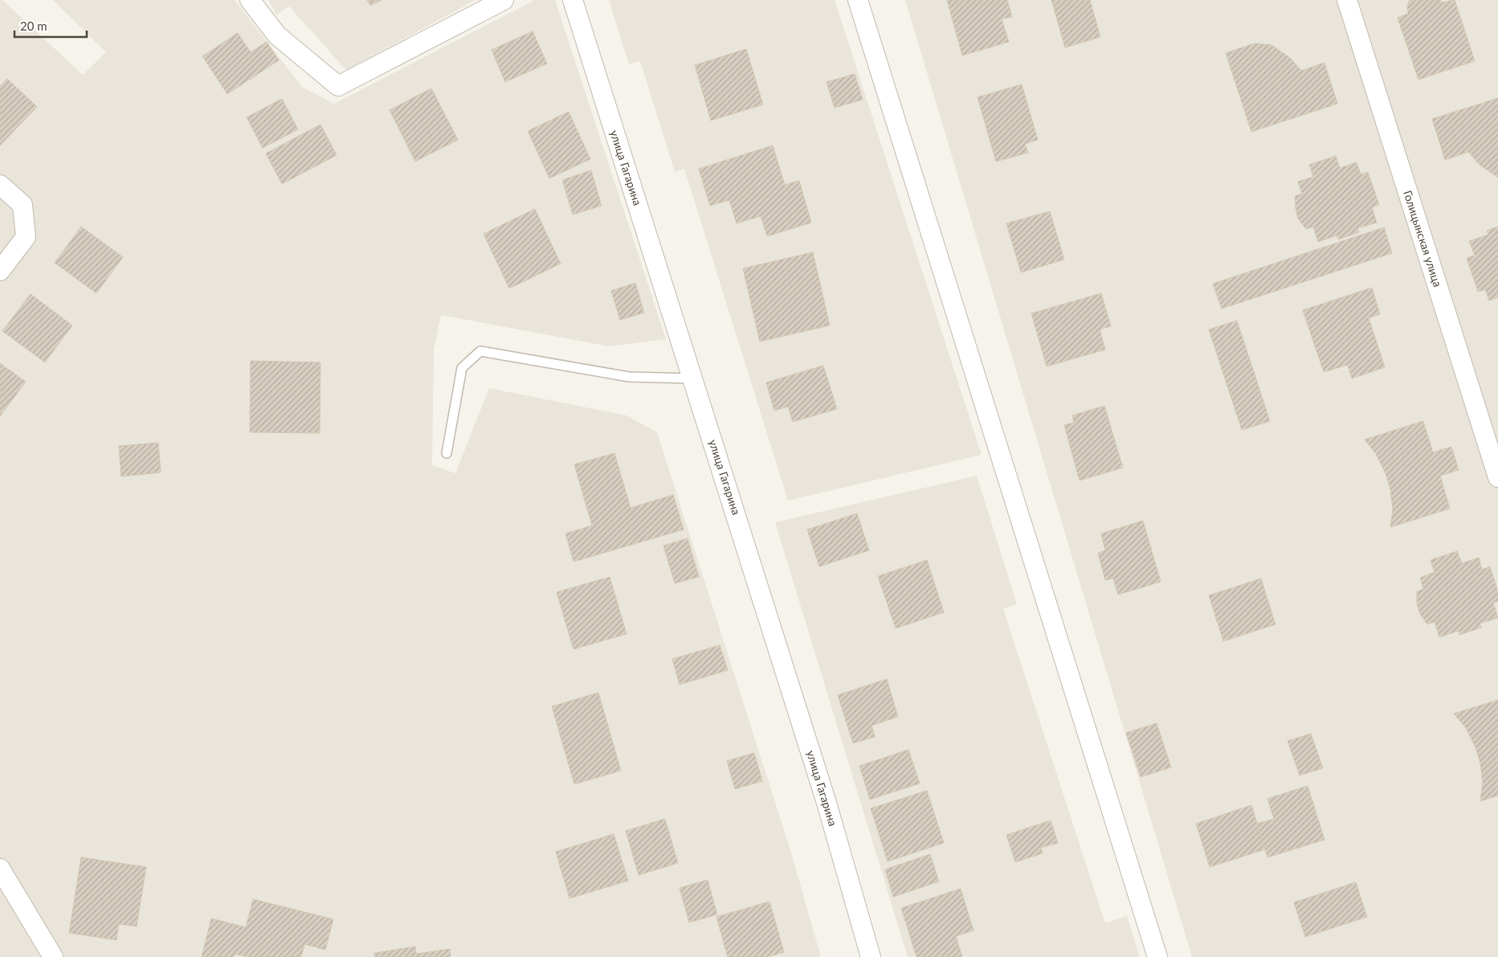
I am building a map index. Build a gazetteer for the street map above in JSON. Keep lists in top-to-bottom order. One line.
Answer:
{"streets":{"street":["улица Гагарина","Голицынская улица"]},"scale_bar":"20 m"}
